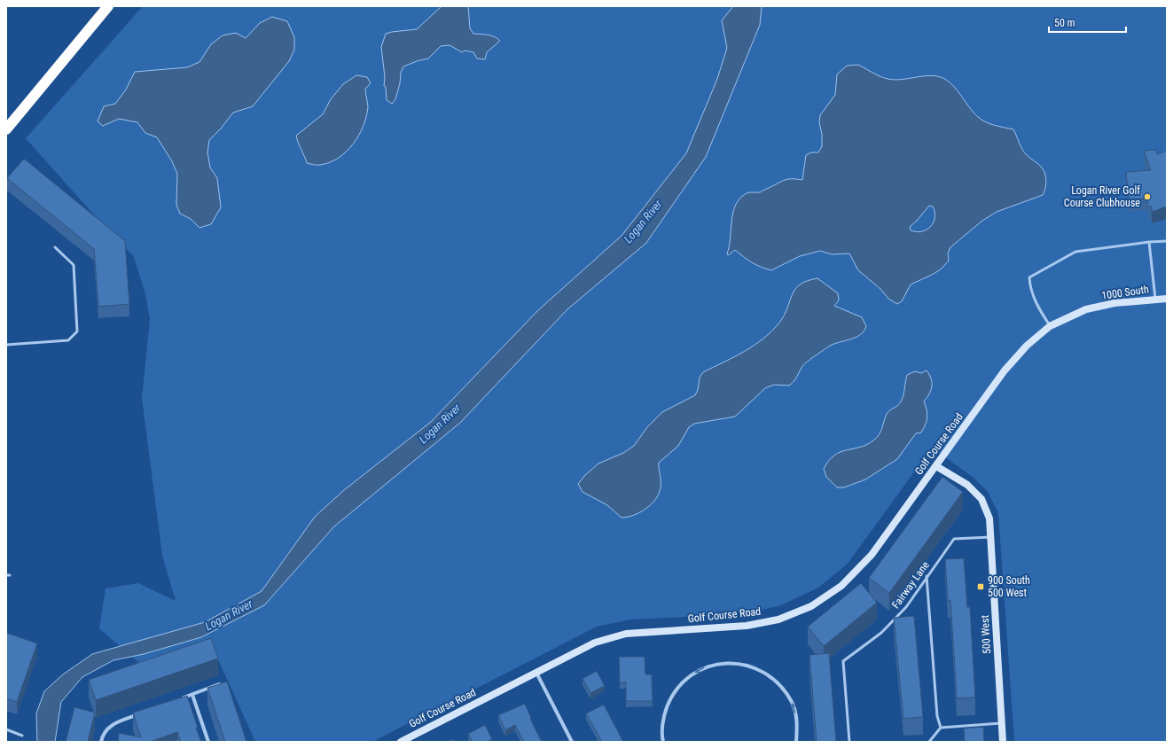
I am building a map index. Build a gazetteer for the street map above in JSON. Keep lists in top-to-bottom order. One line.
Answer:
{"streets":{"street":["1000 South","Golf Course Road","500 West"],"lane":["Fairway Lane"]},"crossings":[["1000 South","Golf Course Road"],["Golf Course Road","500 West"],["Fairway Lane","500 West"]],"water":["Logan River"],"places":{"other":["Logan River Golf Course Clubhouse"],"transit":["900 South 500 West"]},"scale_bar":"50 m"}
